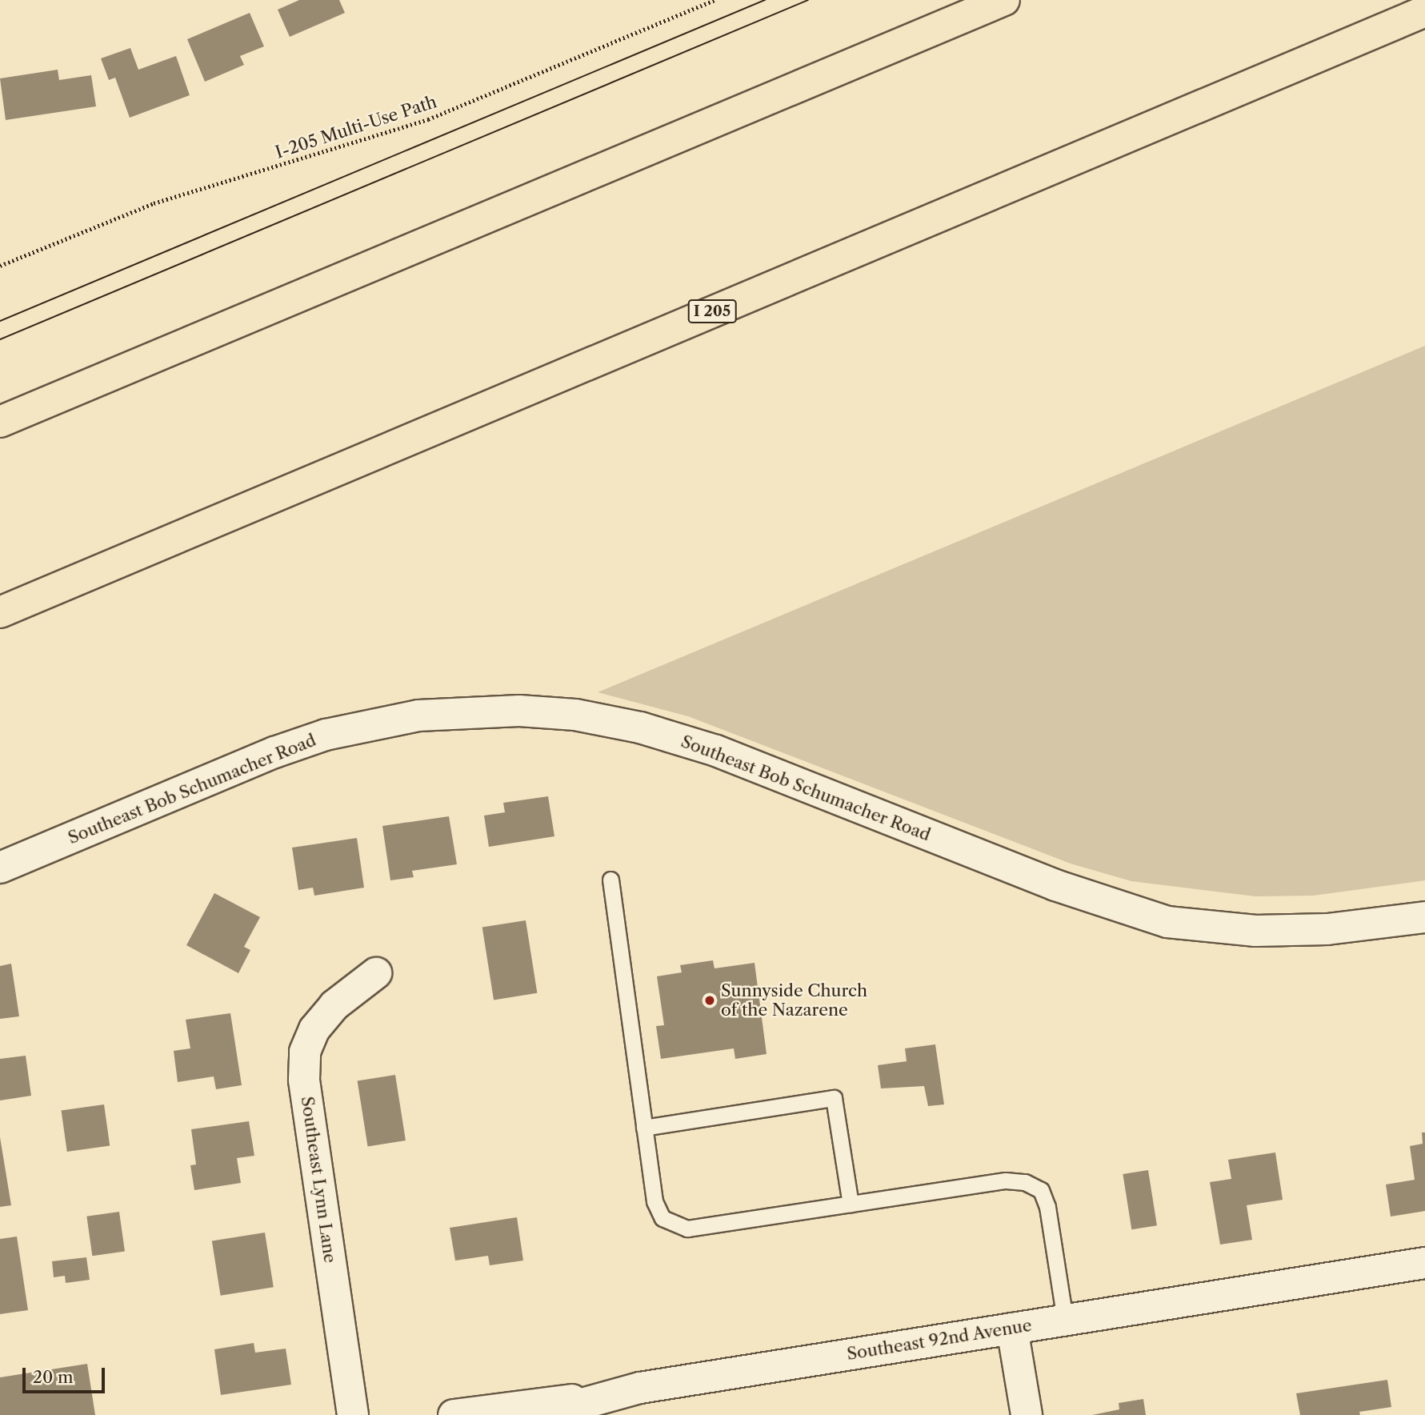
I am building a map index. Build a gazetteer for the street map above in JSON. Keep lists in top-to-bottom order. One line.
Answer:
{"streets":{"highway":["I 205"],"street":["Southeast Bob Schumacher Road","Southeast Lynn Lane","Southeast 92nd Avenue"],"path":["I-205 Multi-Use Path"]},"places":["Sunnyside Church of the Nazarene"],"scale_bar":"20 m"}
